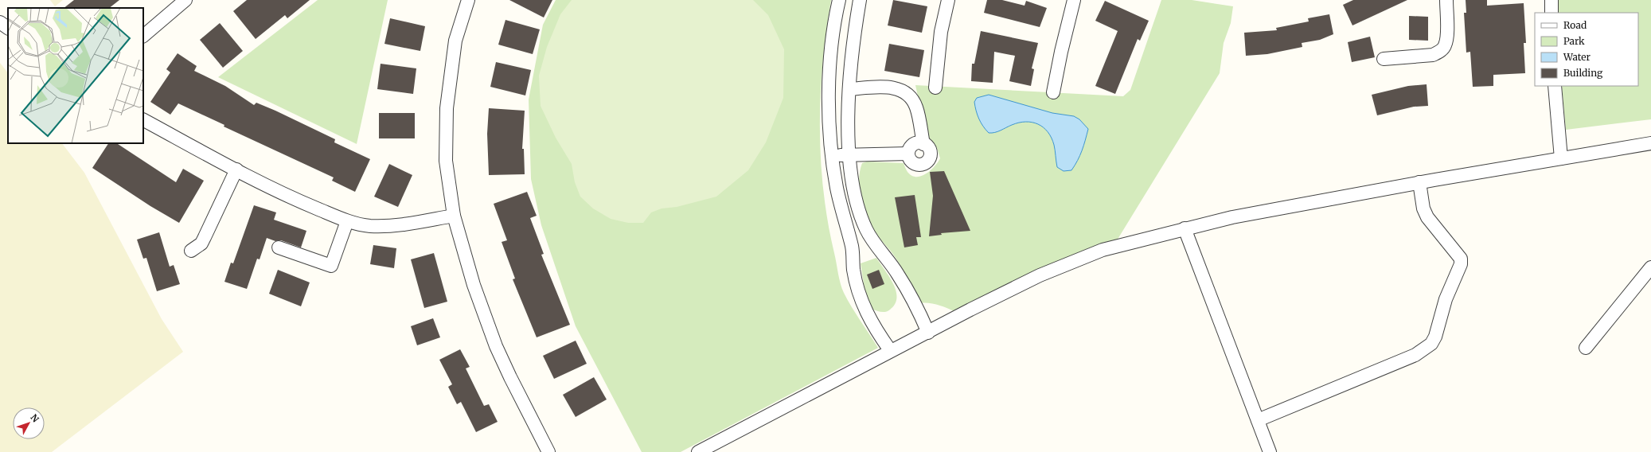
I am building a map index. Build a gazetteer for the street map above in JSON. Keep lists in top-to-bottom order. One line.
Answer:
{"legend":["Road","Park","Water","Building"],"north":"top right"}
